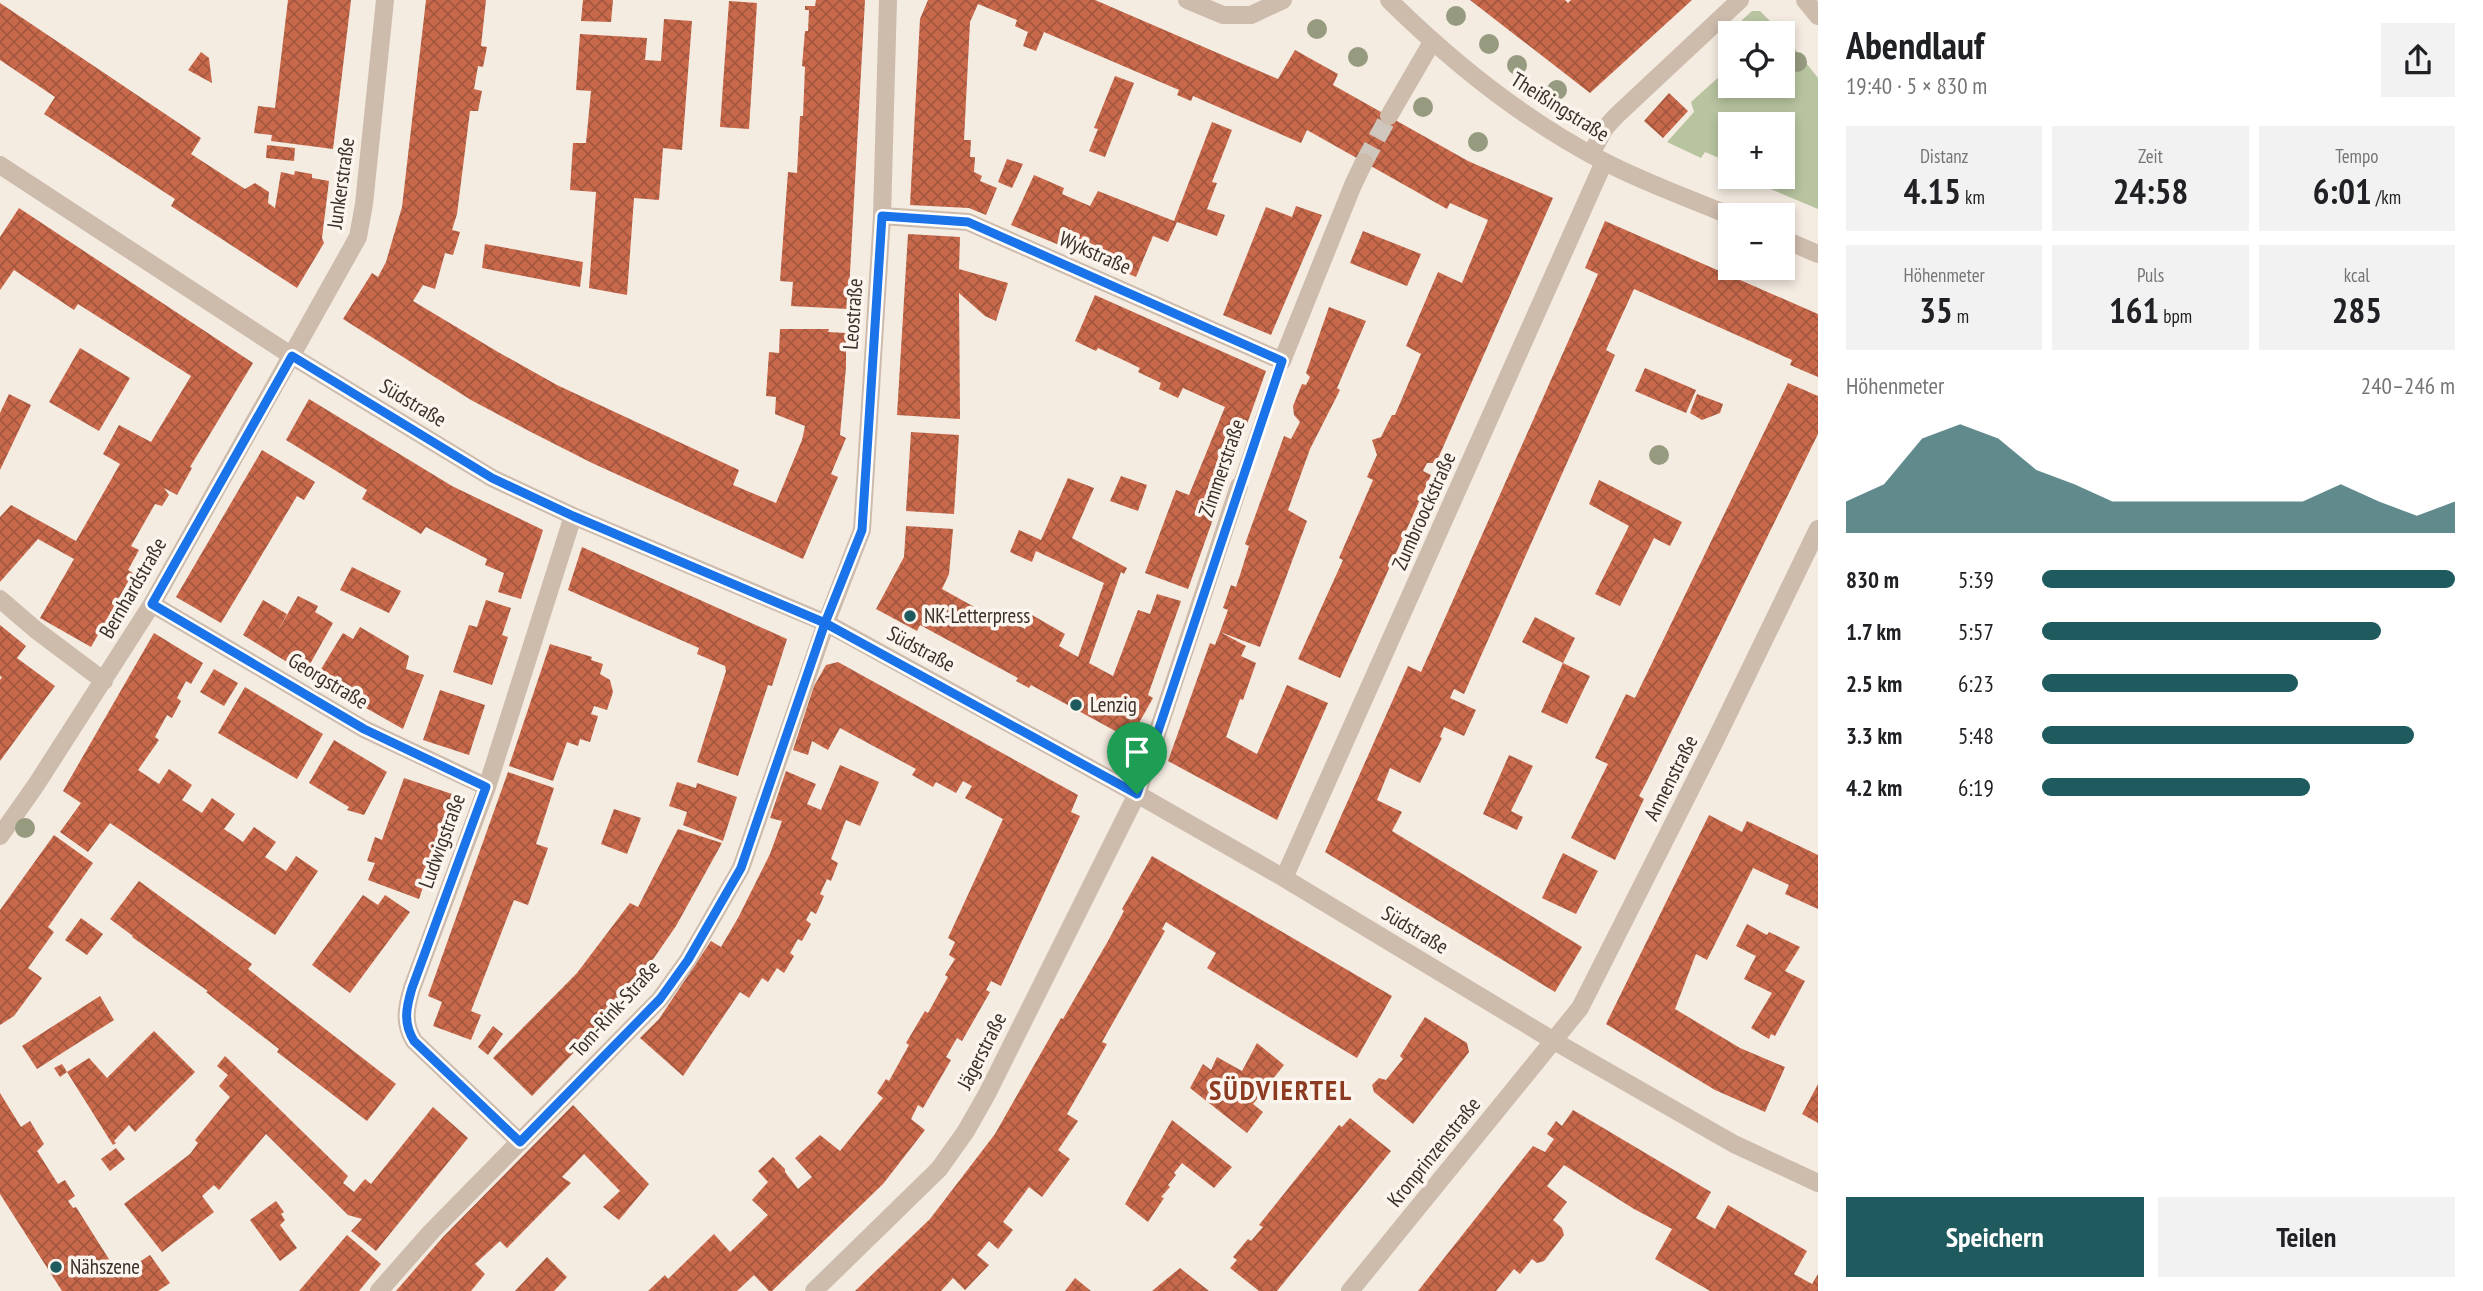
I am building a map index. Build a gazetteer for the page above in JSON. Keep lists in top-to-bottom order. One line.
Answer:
{"streets":{"street":["Theißingstraße","Junkerstraße","Wykstraße","Leostraße","Südstraße","Zimmerstraße","Zumbroockstraße","Bernhardstraße","Georgstraße","Annenstraße","Ludwigstraße","Tom-Rink-Straße","Jägerstraße","Kronprinzenstraße"]},"crossings":[["Theißingstraße","Zumbroockstraße"],["Junkerstraße","Südstraße"],["Junkerstraße","Bernhardstraße"],["Wykstraße","Leostraße"],["Wykstraße","Zimmerstraße"],["Leostraße","Südstraße"],["Leostraße","Tom-Rink-Straße"],["Südstraße","Zimmerstraße"],["Südstraße","Zumbroockstraße"],["Südstraße","Bernhardstraße"],["Südstraße","Annenstraße"],["Südstraße","Ludwigstraße"],["Südstraße","Tom-Rink-Straße"],["Südstraße","Jägerstraße"],["Südstraße","Kronprinzenstraße"],["Zimmerstraße","Jägerstraße"],["Bernhardstraße","Georgstraße"],["Georgstraße","Ludwigstraße"],["Annenstraße","Kronprinzenstraße"],["Ludwigstraße","Tom-Rink-Straße"]],"districts":["SÜDVIERTEL"],"places":["NK-Letterpress","Lenzig","Nähszene"],"page":{"heading":["Abendlauf","19:40 · 5 × 830 m"],"map_buttons":["+","−"],"stats":[["Distanz","4.15 km"],["Zeit","24:58"],["Tempo","6:01 /km"],["Höhenmeter","35 m"],["Puls","161 bpm"],["kcal","285"]],"chart":["Höhenmeter","240–246 m"],"list":[{"name":"830 m","note":"5:39"},{"name":"1.7 km","note":"5:57"},{"name":"2.5 km","note":"6:23"},{"name":"3.3 km","note":"5:48"},{"name":"4.2 km","note":"6:19"}],"buttons":["Speichern","Teilen"]}}
